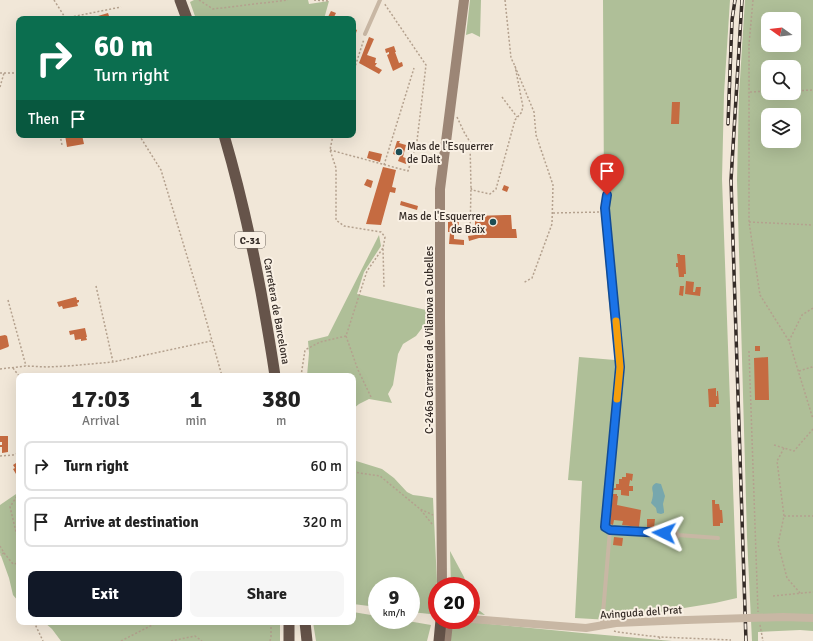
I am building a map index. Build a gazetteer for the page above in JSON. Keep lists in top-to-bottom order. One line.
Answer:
{"streets":{"highway":["C-31","Carretera de Barcelona"],"main road":["C-246a Carretera de Vilanova a Cubelles"],"street":["Avinguda del Prat"]},"places":["Mas de l'Esquerrer de Dalt","Mas de l'Esquerrer de Baix"],"north":"left","page":{"turn":["60 m","Turn right"],"then":"Then","eta":["17:03","Arrival","1","min","380","m"],"list":[{"name":"Turn right","value":"60 m"},{"name":"Arrive at destination","value":"320 m"}],"buttons":["Exit","Share"],"speed":"9 km/h","limit":"20"}}
